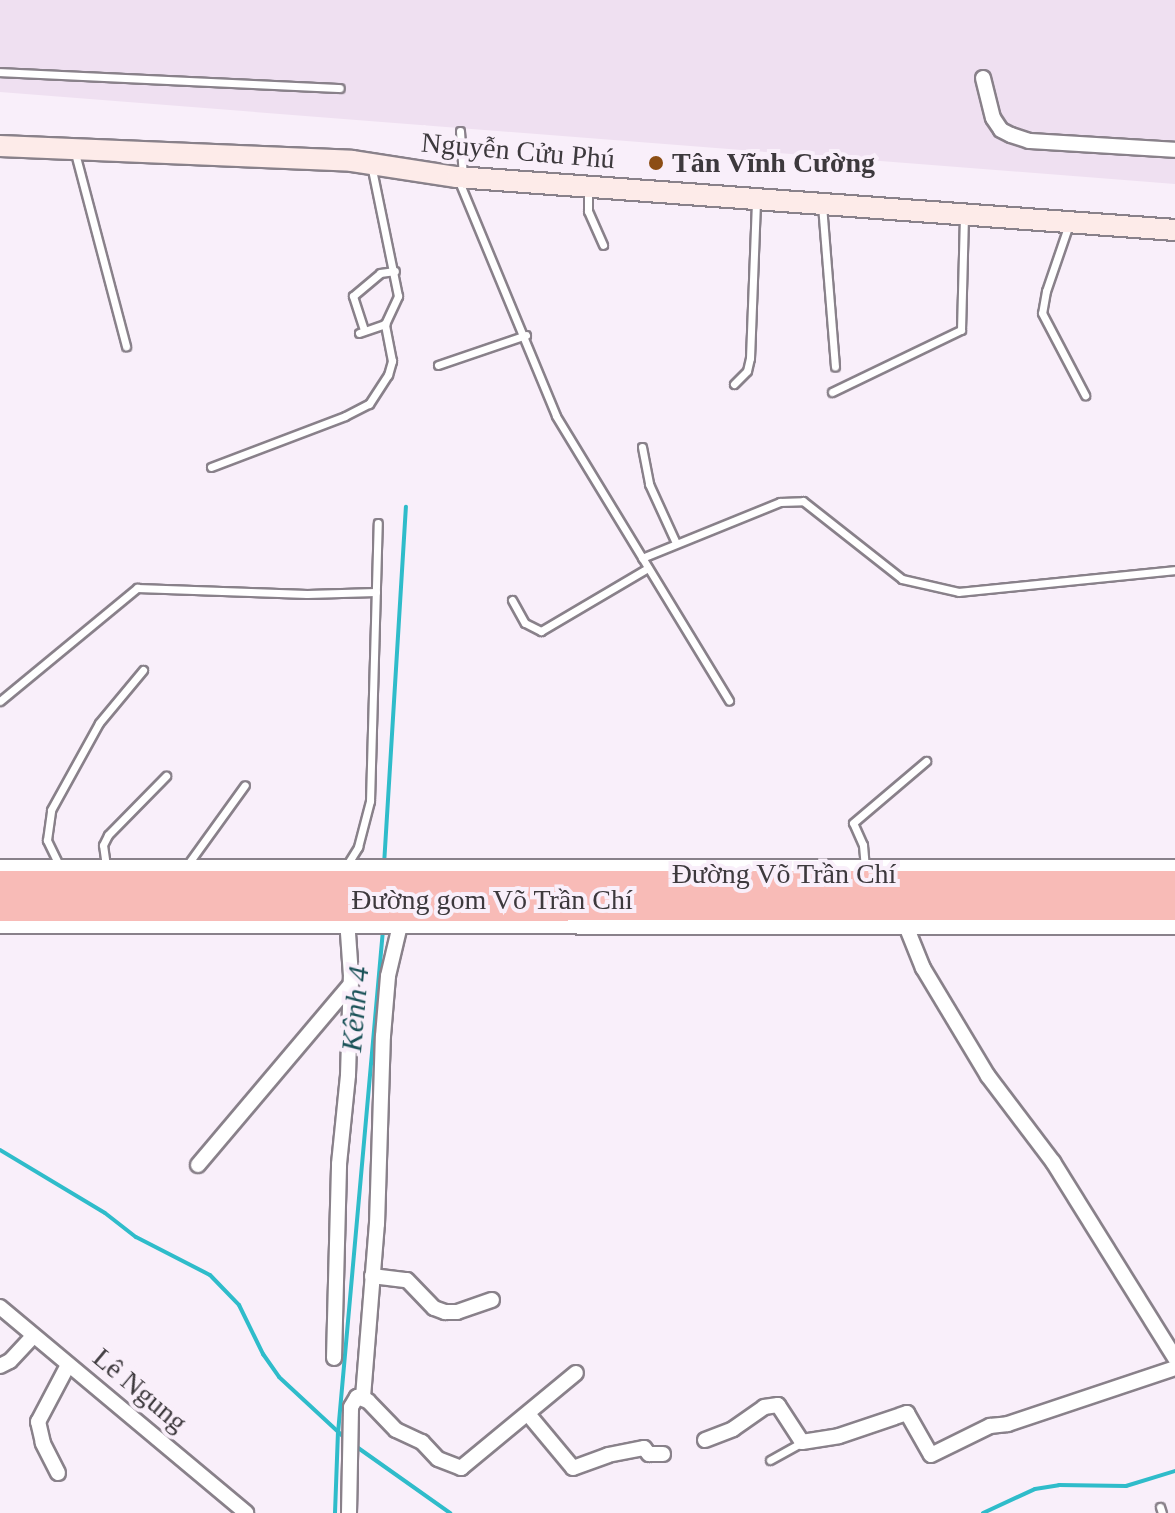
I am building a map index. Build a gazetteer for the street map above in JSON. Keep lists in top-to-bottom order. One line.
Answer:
{"streets":{"highway":["Đường Võ Trần Chí"],"main road":["Nguyễn Cửu Phú"],"street":["Đường gom Võ Trần Chí","Lê Ngung"]},"crossings":[["Đường Võ Trần Chí","Đường gom Võ Trần Chí"]],"water":["Kênh 4"],"places":["Tân Vĩnh Cường"]}
